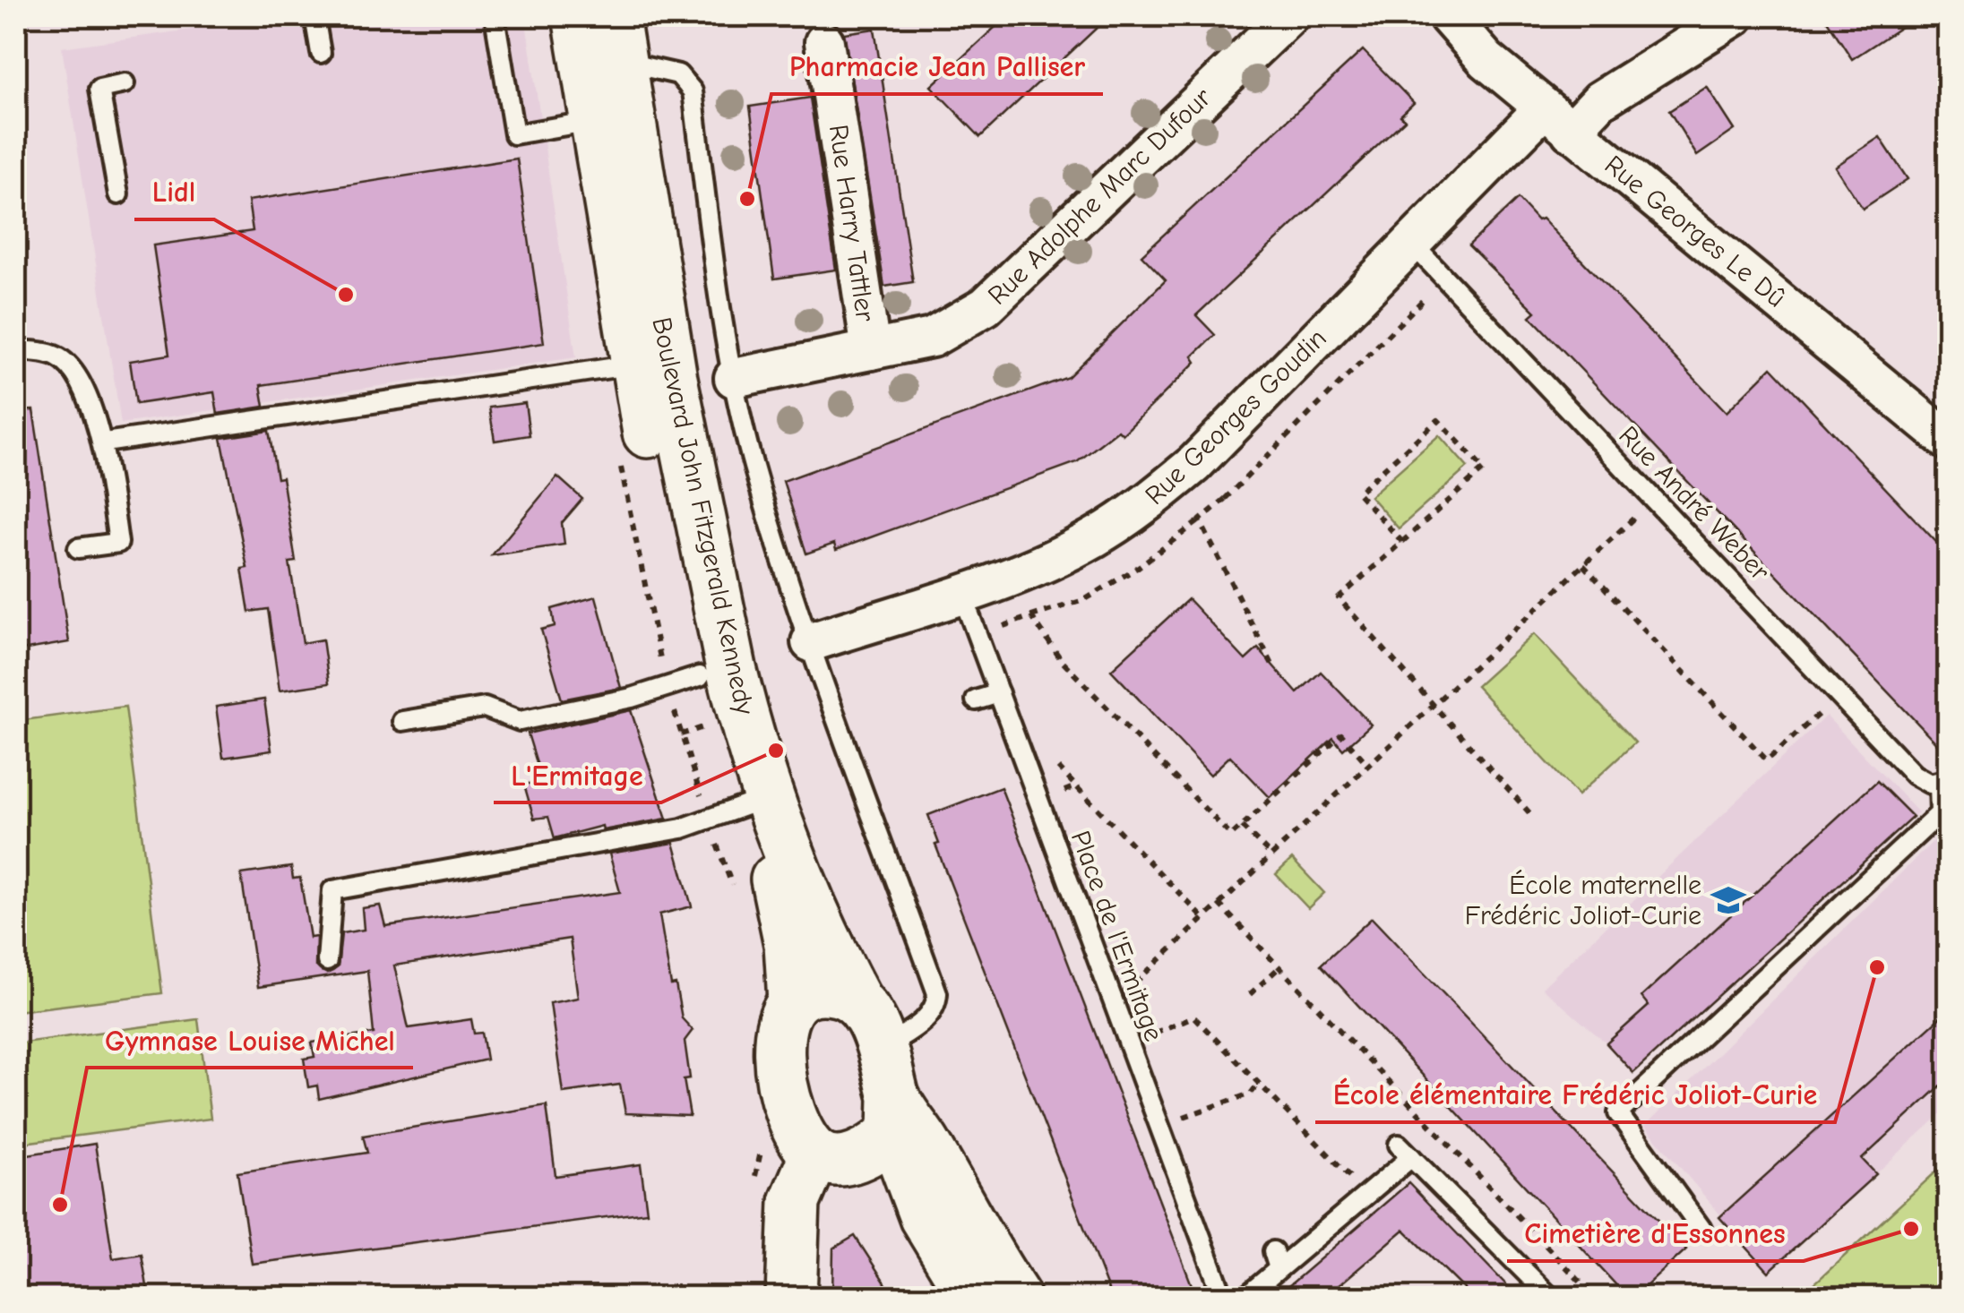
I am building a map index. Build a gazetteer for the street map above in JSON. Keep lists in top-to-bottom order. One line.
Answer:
{"streets":{"main road":["Boulevard John Fitzgerald Kennedy"],"street":["Rue Adolphe Marc Dufour","Rue Harry Tattler","Rue Georges Le Dû","Rue Georges Goudin"],"lane":["Rue André Weber","Place de l'Ermitage"]},"crossings":[["Rue Adolphe Marc Dufour","Rue Harry Tattler"],["Rue Georges Le Dû","Rue Georges Goudin"],["Rue Georges Goudin","Rue André Weber"],["Rue Georges Goudin","Place de l'Ermitage"]],"places":{"other":["Pharmacie Jean Palliser","Lidl","L'Ermitage","École élémentaire Frédéric Joliot-Curie","Gymnase Louise Michel","Cimetière d'Essonnes"],"school or university":["École maternelle Frédéric Joliot-Curie"]}}
